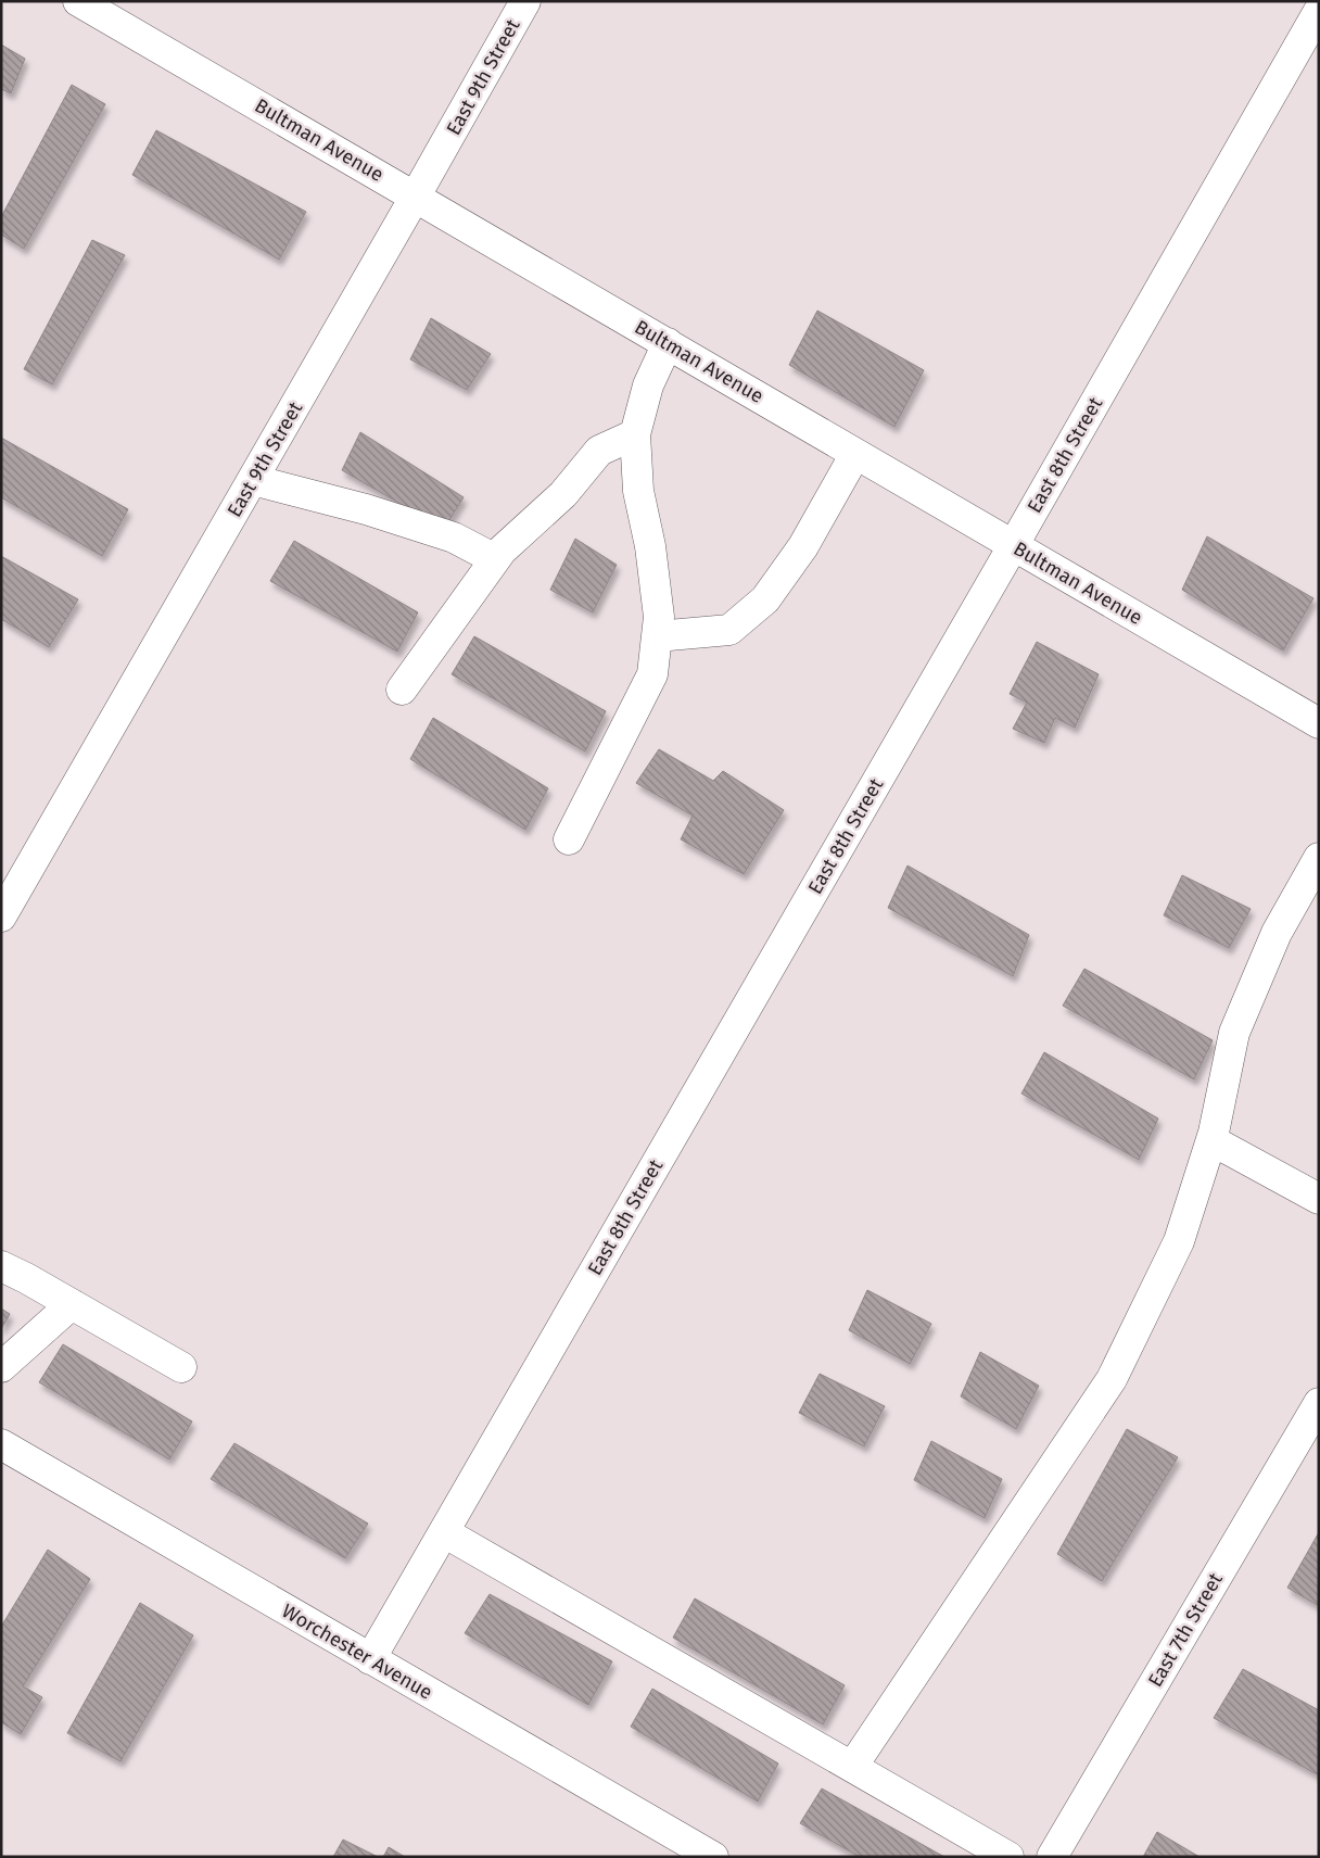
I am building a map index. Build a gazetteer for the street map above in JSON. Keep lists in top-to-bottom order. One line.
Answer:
{"streets":{"street":["East 9th Street","Bultman Avenue","East 8th Street","East 7th Street","Worchester Avenue"]},"crossings":[["East 9th Street","Bultman Avenue"],["Bultman Avenue","East 8th Street"],["East 8th Street","Worchester Avenue"]]}
